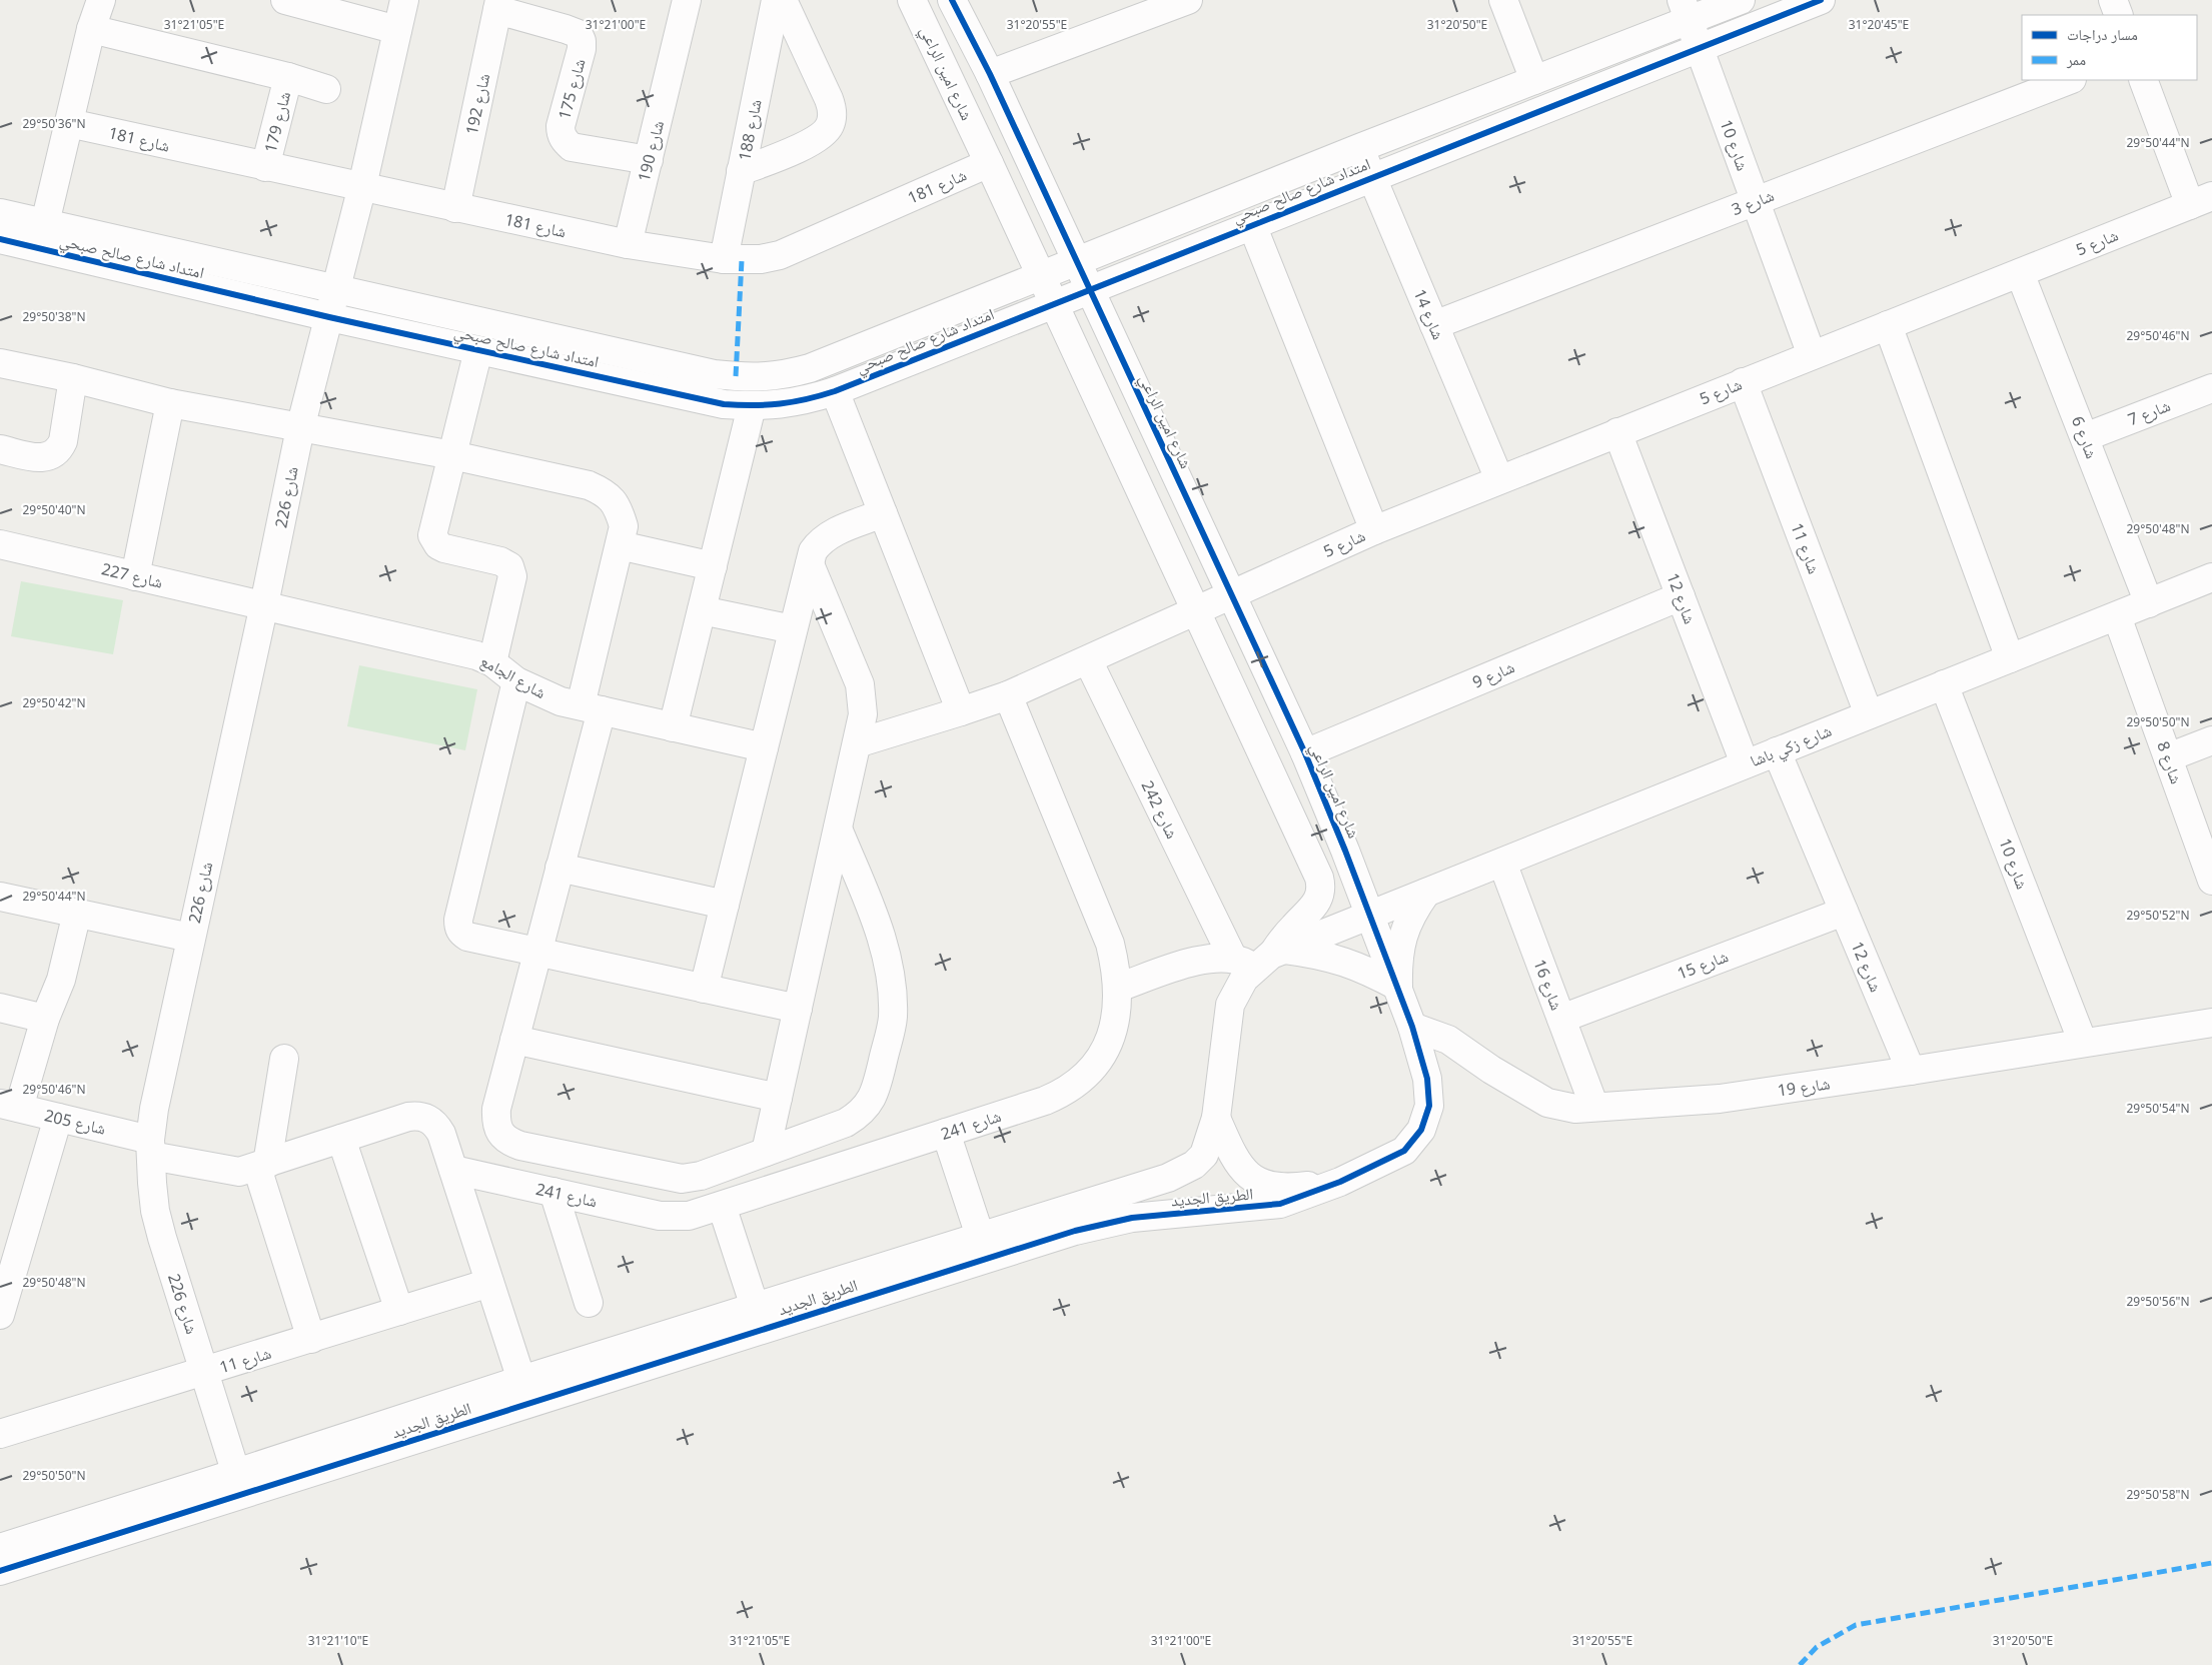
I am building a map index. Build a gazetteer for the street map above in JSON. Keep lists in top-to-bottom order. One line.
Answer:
{"streets":{"street":["شارع امين الراعي","شارع 175","شارع 192","شارع 179","شارع 188","شارع 181","شارع 10","شارع 190","امتداد شارع صالح صبحي","شارع 3","شارع 5","شارع 14","شارع 7","شارع 6","شارع 226","شارع 11","شارع 227","شارع 12","شارع 9","شارع الجامع","شارع زكي باشا","شارع 8","شارع 242","شارع 15","شارع 16","شارع 19","شارع 205","شارع 241","الطريق الجديد"]},"crossings":[["شارع امين الراعي","شارع 181"],["شارع امين الراعي","امتداد شارع صالح صبحي"],["شارع امين الراعي","شارع 5"],["شارع امين الراعي","شارع 9"],["شارع امين الراعي","شارع زكي باشا"],["شارع امين الراعي","شارع 242"],["شارع امين الراعي","الطريق الجديد"],["شارع 175","شارع 192"],["شارع 175","شارع 190"],["شارع 192","شارع 181"],["شارع 179","شارع 181"],["شارع 188","شارع 181"],["شارع 181","شارع 190"],["شارع 181","شارع 226"],["شارع 10","امتداد شارع صالح صبحي"],["شارع 10","شارع 3"],["شارع 10","شارع 5"],["شارع 10","شارع زكي باشا"],["شارع 10","شارع 19"],["امتداد شارع صالح صبحي","شارع 14"],["امتداد شارع صالح صبحي","شارع 226"],["شارع 3","شارع 14"],["شارع 5","شارع 14"],["شارع 5","شارع 6"],["شارع 5","شارع 11"],["شارع 5","شارع 12"],["شارع 5","شارع 242"],["شارع 5","شارع 241"],["شارع 7","شارع 6"],["شارع 6","شارع زكي باشا"],["شارع 226","شارع 11"],["شارع 226","شارع 227"],["شارع 226","شارع الجامع"],["شارع 226","شارع 205"],["شارع 226","الطريق الجديد"],["شارع 11","شارع زكي باشا"],["شارع 11","شارع 205"],["شارع 227","شارع الجامع"],["شارع 12","شارع 9"],["شارع 12","شارع زكي باشا"],["شارع 12","شارع 15"],["شارع 12","شارع 19"],["شارع زكي باشا","شارع 8"],["شارع زكي باشا","شارع 16"],["شارع زكي باشا","الطريق الجديد"],["شارع 242","الطريق الجديد"],["شارع 15","شارع 16"],["شارع 16","شارع 19"],["شارع 19","الطريق الجديد"],["شارع 205","شارع 241"],["شارع 205","الطريق الجديد"]],"legend":["مسار دراجات","ممر"],"coordinates":["31°20'45\"E","31°21'05\"E","31°21'00\"E","31°20'55\"E","31°20'50\"E","29°50'36\"N","29°50'44\"N","29°50'38\"N","29°50'46\"N","29°50'40\"N","29°50'48\"N","29°50'42\"N","29°50'50\"N","29°50'52\"N","29°50'54\"N","29°50'56\"N","29°50'58\"N","31°21'10\"E"]}
